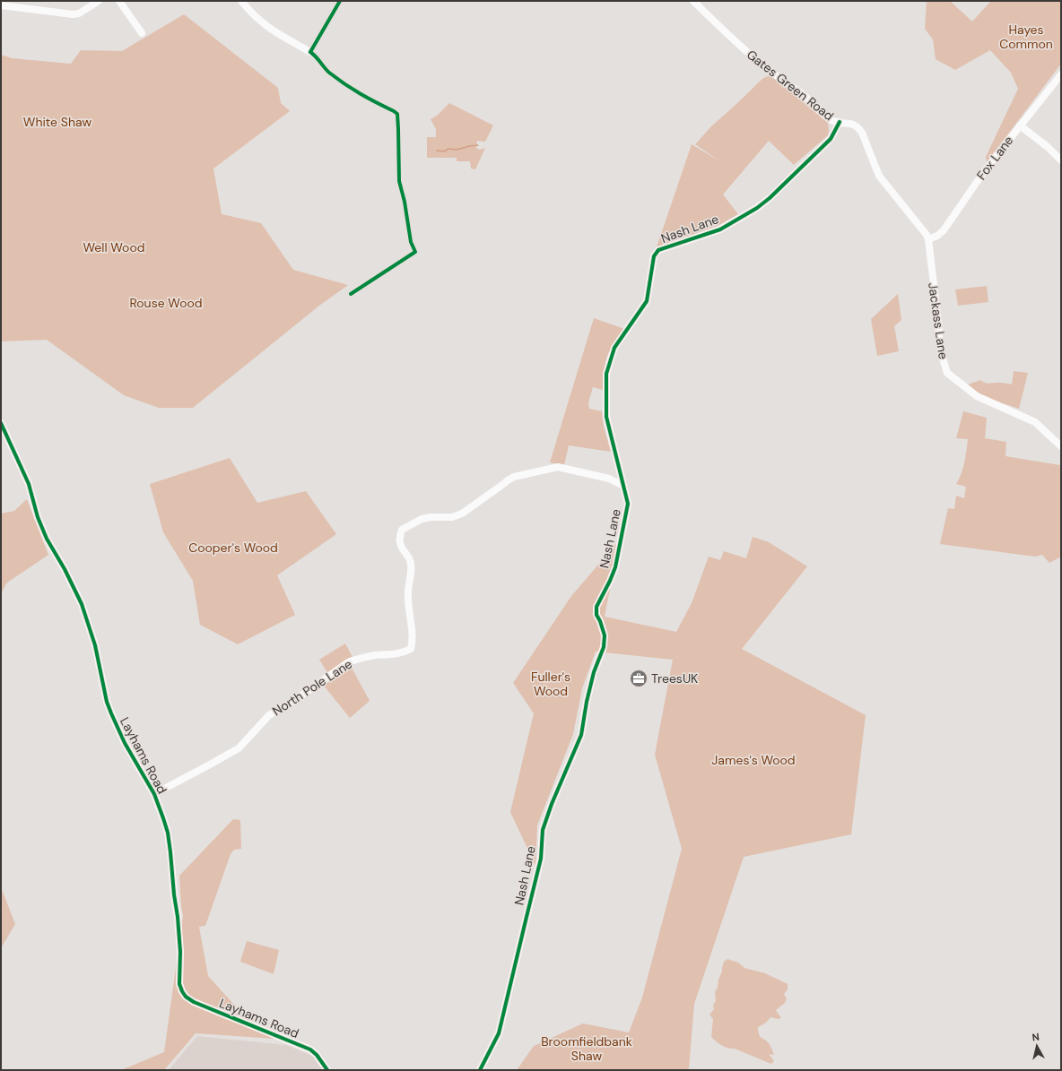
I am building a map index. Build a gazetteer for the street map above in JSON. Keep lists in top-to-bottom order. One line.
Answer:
{"streets":{"street":["Gates Green Road","Fox Lane","Nash Lane","Jackass Lane","North Pole Lane","Layhams Road"]},"crossings":[["Gates Green Road","Fox Lane"],["Gates Green Road","Nash Lane"],["Gates Green Road","Jackass Lane"],["Fox Lane","Jackass Lane"],["Nash Lane","North Pole Lane"],["North Pole Lane","Layhams Road"]],"parks":["Hayes Common","White Shaw","Well Wood","Rouse Wood","Cooper's Wood","Fuller's Wood","James's Wood","Broomfieldbank Shaw"],"places":{"office":["TreesUK"]},"north":"top"}
